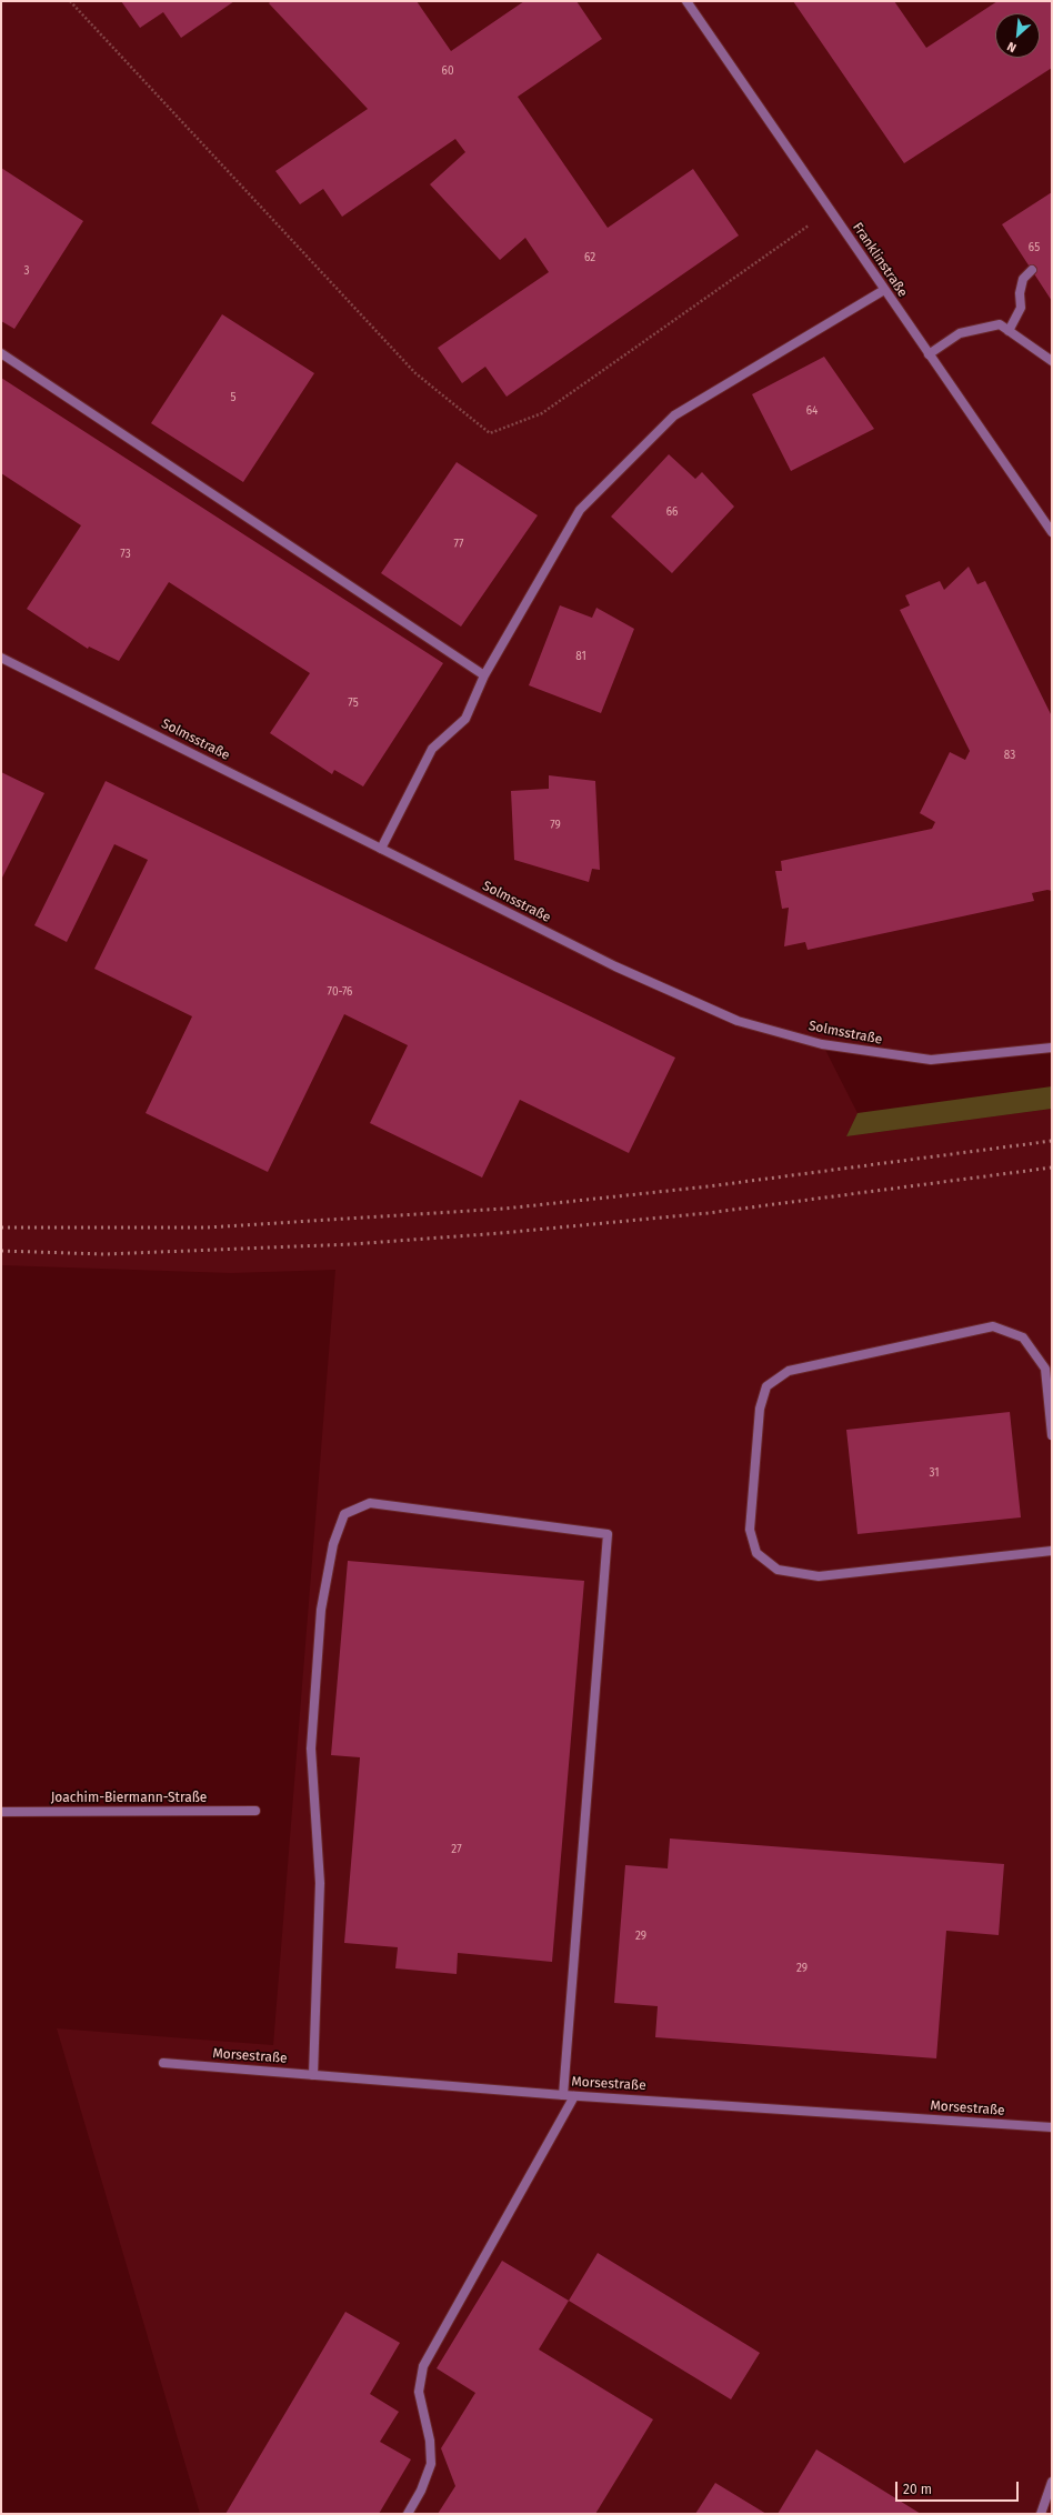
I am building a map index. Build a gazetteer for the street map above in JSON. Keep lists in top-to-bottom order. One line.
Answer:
{"streets":{"street":["Franklinstraße","Solmsstraße","Joachim-Biermann-Straße","Morsestraße"]},"house_numbers":["60","65","62","3","5","64","66","77","73","81","75","83","79","70-76","31","27","29","29"],"scale_bar":"20 m","north":"bottom left"}
